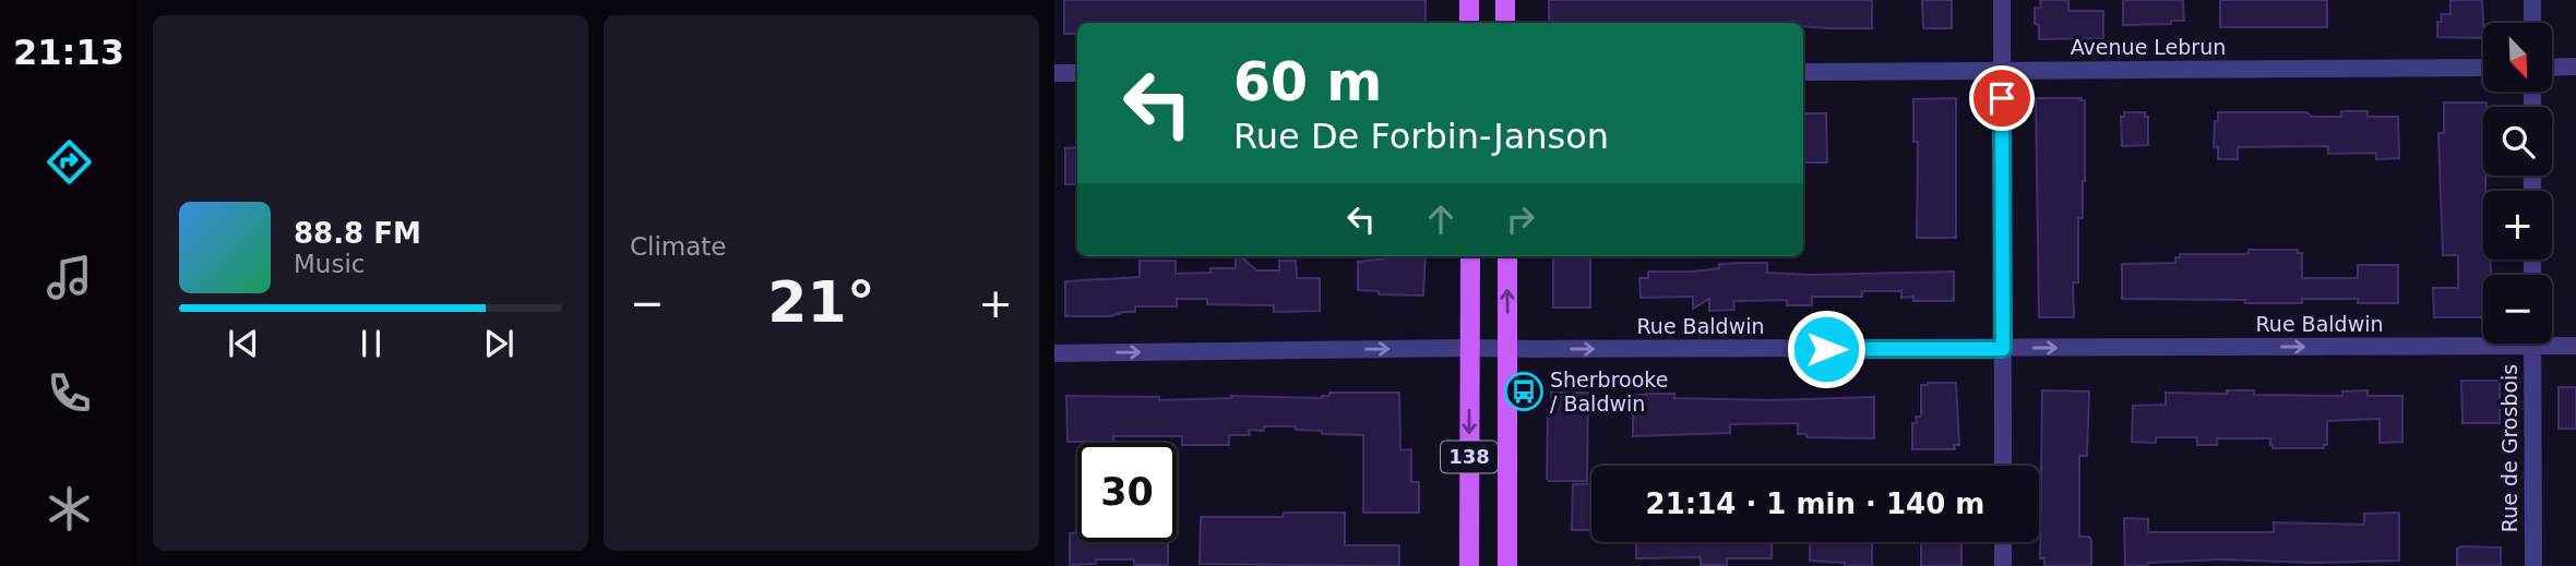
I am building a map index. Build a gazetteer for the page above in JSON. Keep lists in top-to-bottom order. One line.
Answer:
{"streets":{"main road":["138"],"street":["Avenue Lebrun","Rue Baldwin","Rue de Grosbois"]},"crossings":[["Rue Baldwin","138"]],"one_way":["Rue Baldwin"],"places":{"bus stop":["Sherbrooke / Baldwin"]},"north":"bottom right","page":{"tabs":"21:13","tile":"Climate","map_buttons":["+","−"],"turn":["60 m","Rue De Forbin-Janson"],"song":["88.8 FM","Music"],"heat":["−","21°","+"],"limit":"30","trip":"21:14 · 1 min · 140 m"}}
